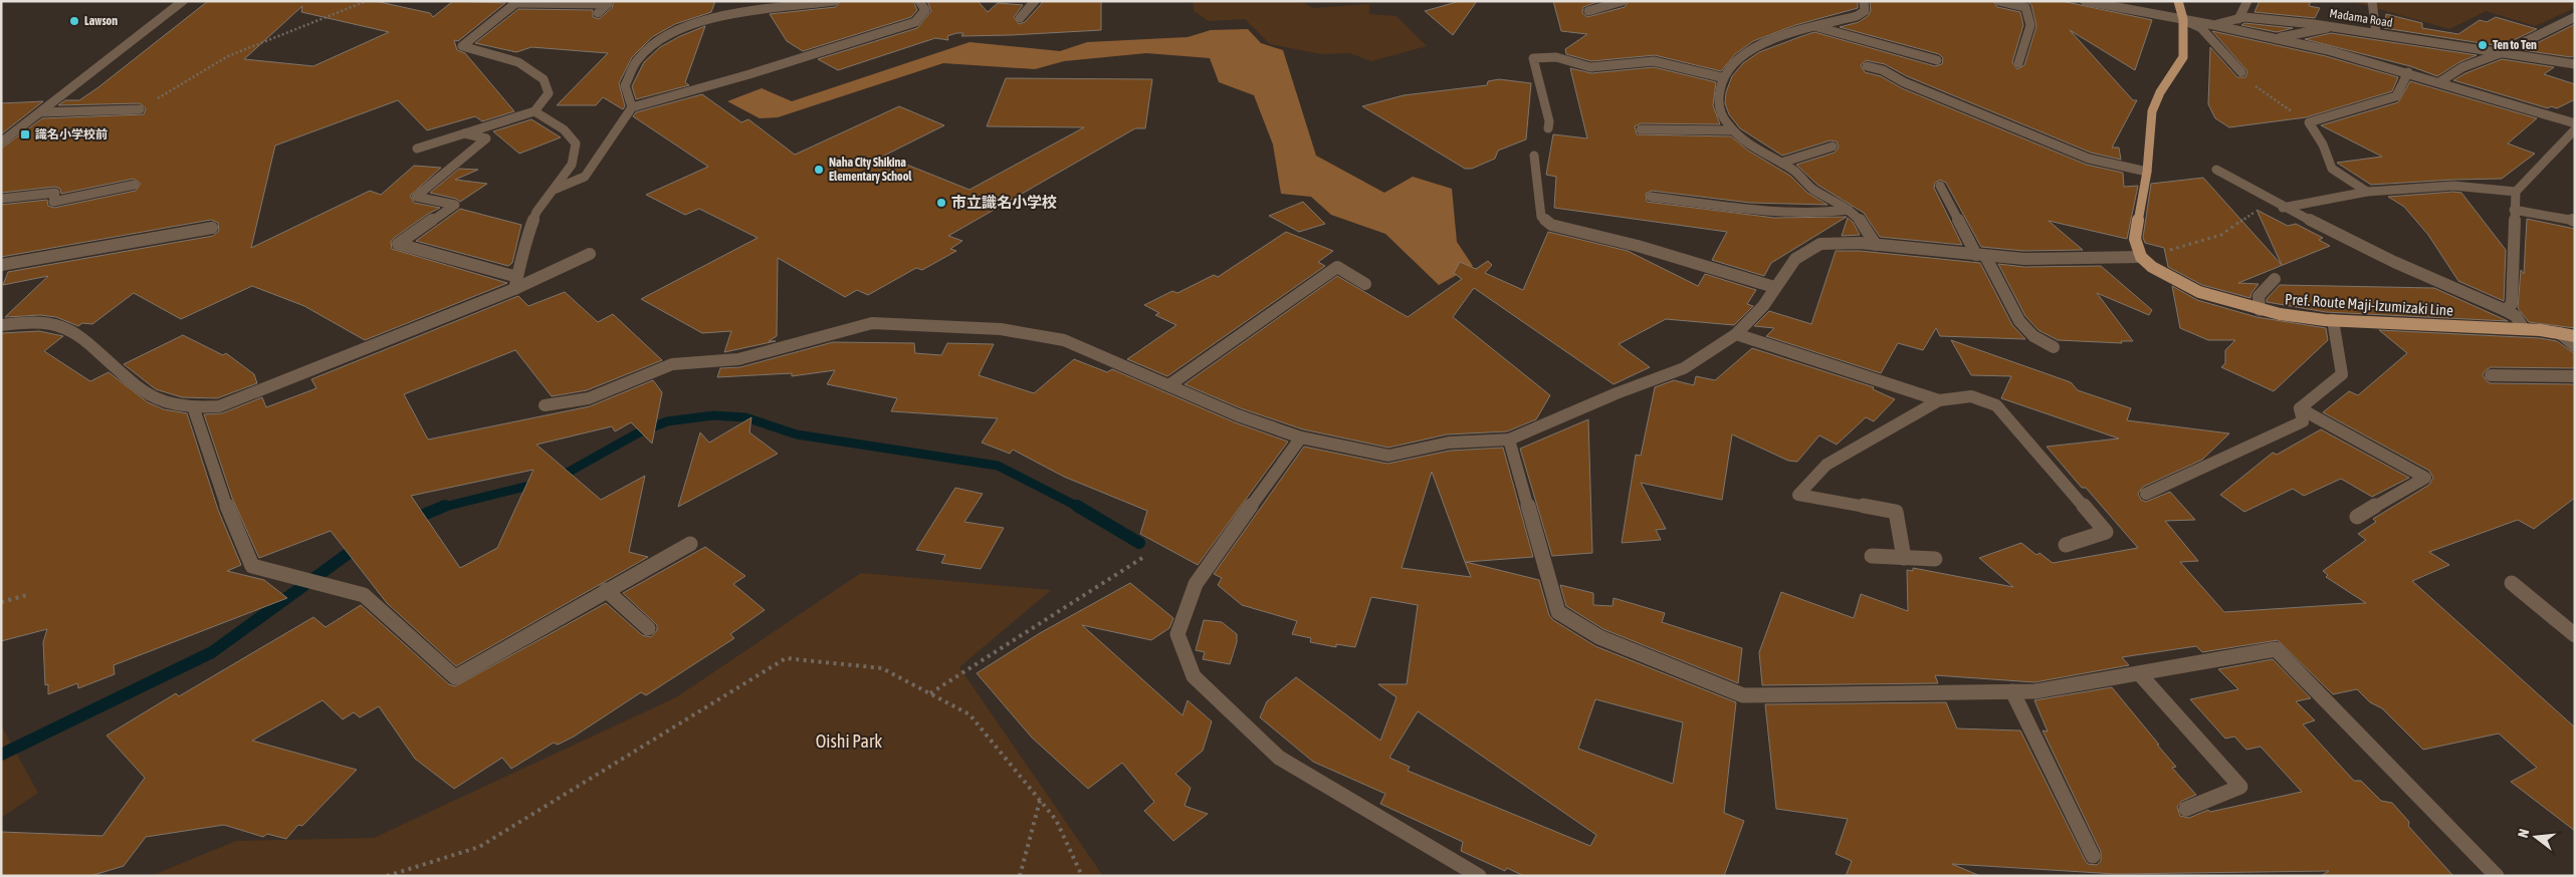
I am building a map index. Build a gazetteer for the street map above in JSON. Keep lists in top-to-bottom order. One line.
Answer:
{"streets":{"main road":["Pref. Route Maji-Izumizaki Line"],"street":["Madama Road"]},"parks":["Oishi Park"],"places":{"other":["Lawson","Ten to Ten","Naha City Shikina Elementary School","市立識名小学校"],"transit":["識名小学校前"]},"north":"left"}
